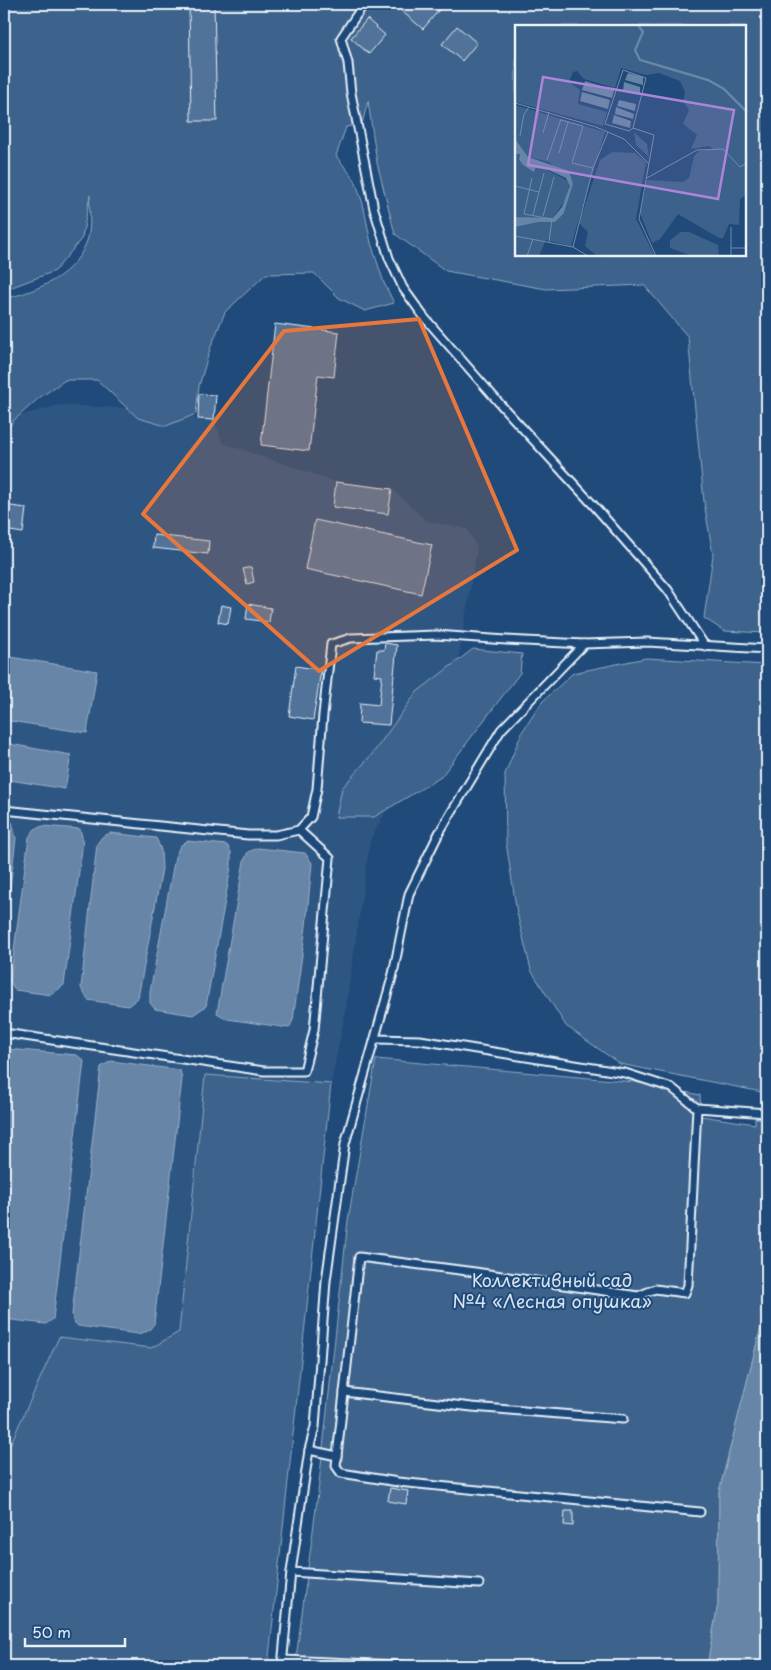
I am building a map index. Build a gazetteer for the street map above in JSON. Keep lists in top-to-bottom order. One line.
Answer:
{"parks":["Коллективный сад №4 «Лесная опушка»"],"scale_bar":"50 m"}
